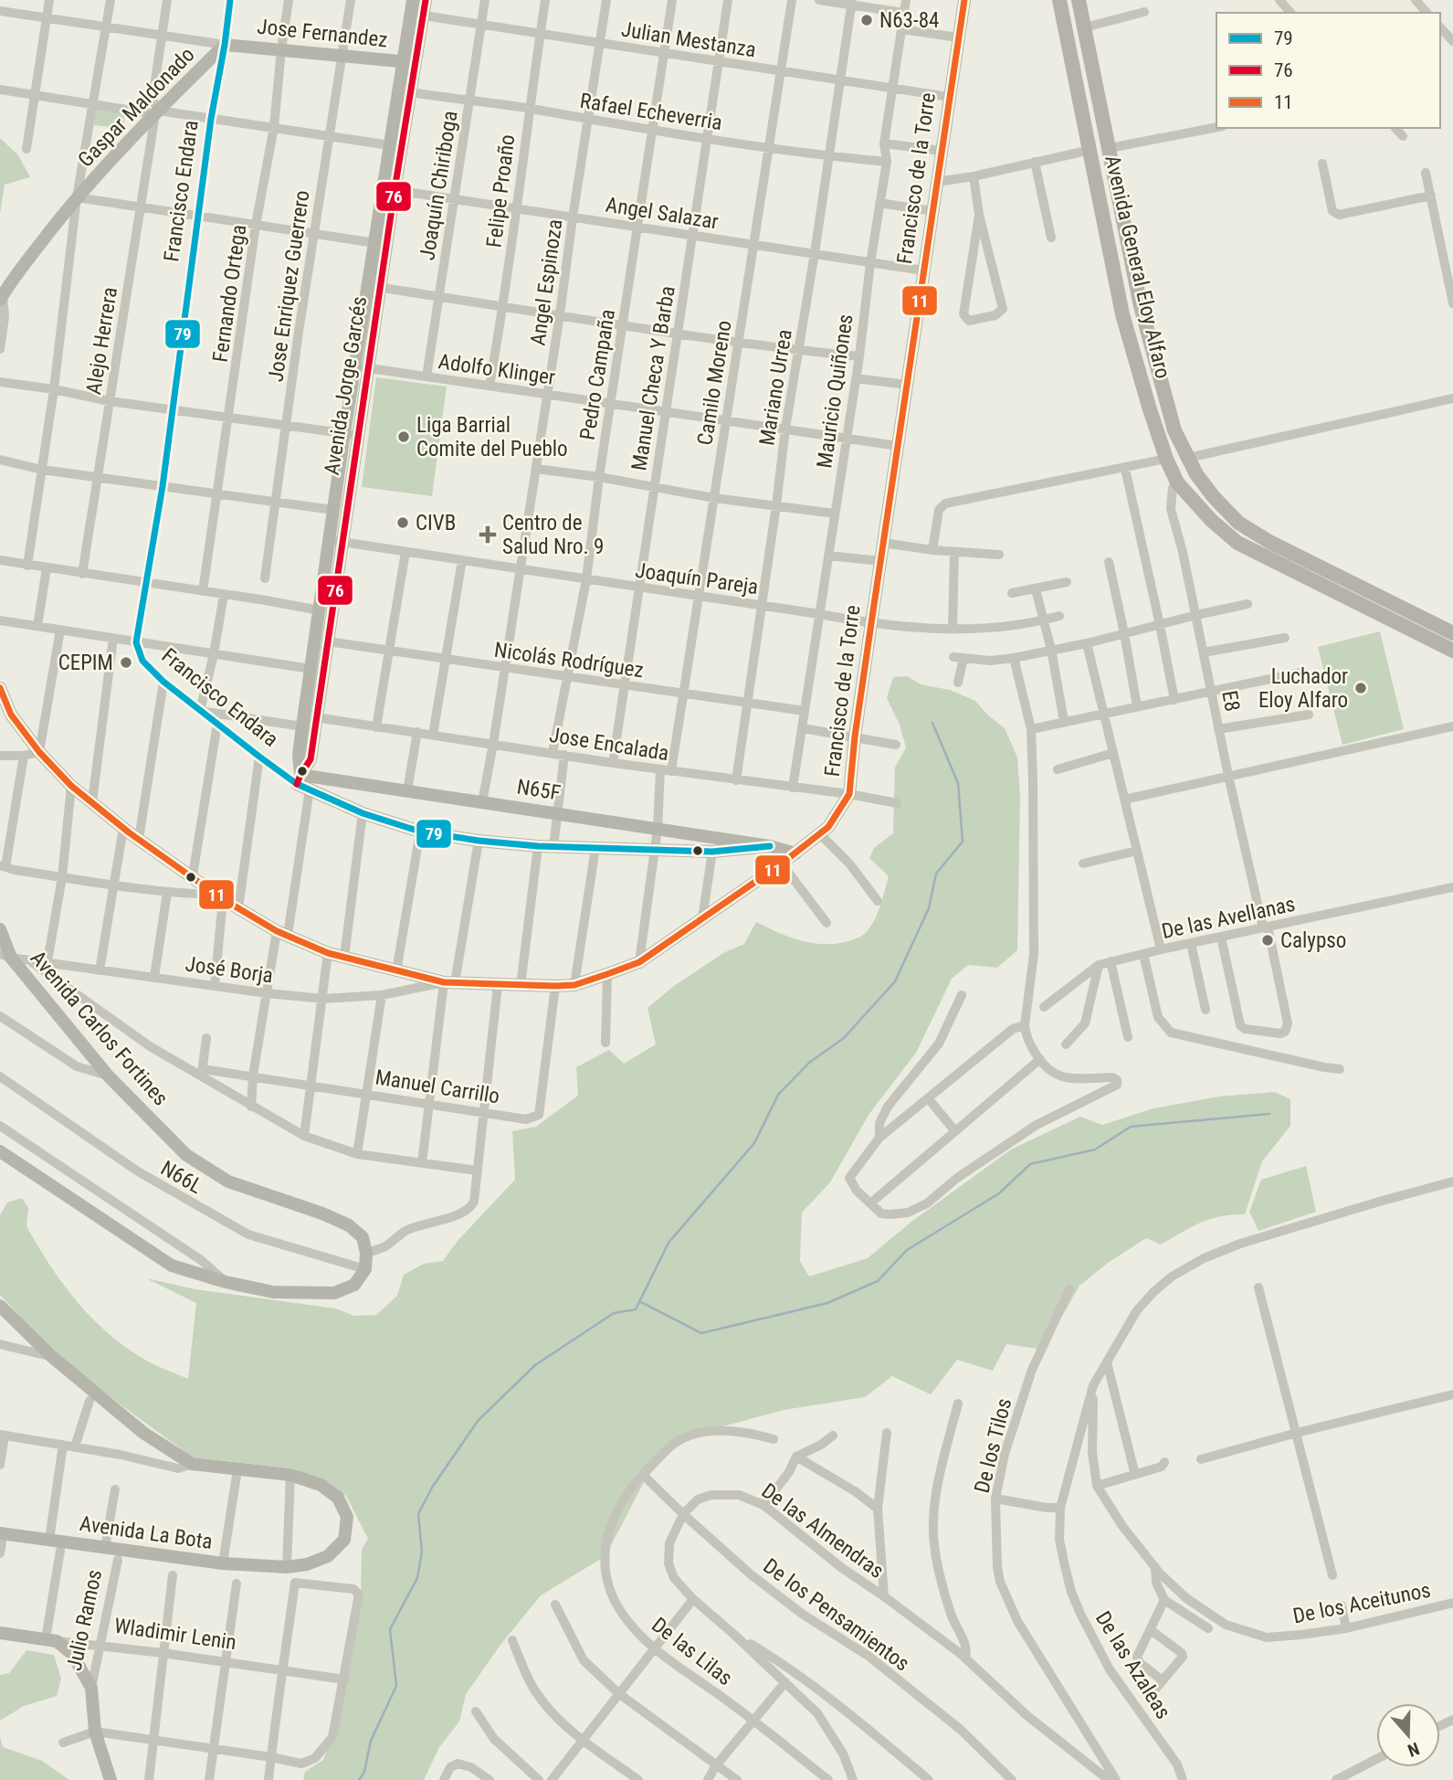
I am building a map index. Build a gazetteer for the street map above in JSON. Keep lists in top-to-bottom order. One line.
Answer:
{"streets":{"main road":["Avenida General Eloy Alfaro"],"street":["Jose Fernandez","Julian Mestanza","Gaspar Maldonado","Rafael Echeverria","Francisco de la Torre","Joaquín Chiriboga","Francisco Endara","Felipe Proaño","Angel Salazar","Angel Espinoza","Jose Enriquez Guerrero","Fernando Ortega","Alejo Herrera","Adolfo Klinger","Pedro Campaña","Manuel Checa Y Barba","Camilo Moreno","Avenida Jorge Garcés","Mariano Urrea","Mauricio Quiñones","Joaquín Pareja","Nicolás Rodríguez","E8","Jose Encalada","N65F","De las Avellanas","José Borja","Avenida Carlos Fortines","Manuel Carrillo","N66L","De los Tilos","De las Almendras","Avenida La Bota","De los Aceitunos","De los Pensamientos","Julio Ramos","Wladimir Lenin","De las Lilas","De las Azaleas"]},"crossings":[["Jose Fernandez","Gaspar Maldonado"],["Jose Fernandez","Francisco Endara"],["Jose Fernandez","Jose Enriquez Guerrero"],["Jose Fernandez","Fernando Ortega"],["Jose Fernandez","Avenida Jorge Garcés"],["Julian Mestanza","Francisco de la Torre"],["Julian Mestanza","Joaquín Chiriboga"],["Julian Mestanza","Felipe Proaño"],["Julian Mestanza","Angel Espinoza"],["Julian Mestanza","Pedro Campaña"],["Julian Mestanza","Manuel Checa Y Barba"],["Julian Mestanza","Camilo Moreno"],["Julian Mestanza","Avenida Jorge Garcés"],["Julian Mestanza","Mariano Urrea"],["Julian Mestanza","Mauricio Quiñones"],["Gaspar Maldonado","Francisco Endara"],["Gaspar Maldonado","Alejo Herrera"],["Rafael Echeverria","Joaquín Chiriboga"],["Rafael Echeverria","Felipe Proaño"],["Rafael Echeverria","Angel Espinoza"],["Rafael Echeverria","Pedro Campaña"],["Rafael Echeverria","Manuel Checa Y Barba"],["Rafael Echeverria","Camilo Moreno"],["Rafael Echeverria","Avenida Jorge Garcés"],["Rafael Echeverria","Mariano Urrea"],["Rafael Echeverria","Mauricio Quiñones"],["Francisco de la Torre","Angel Salazar"],["Francisco de la Torre","Adolfo Klinger"],["Francisco de la Torre","Joaquín Pareja"],["Francisco de la Torre","Jose Encalada"],["Francisco de la Torre","José Borja"],["Francisco de la Torre","Manuel Carrillo"],["Joaquín Chiriboga","Angel Salazar"],["Joaquín Chiriboga","Adolfo Klinger"],["Francisco Endara","Avenida Jorge Garcés"],["Francisco Endara","N65F"],["Felipe Proaño","Angel Salazar"],["Felipe Proaño","Adolfo Klinger"],["Angel Salazar","Angel Espinoza"],["Angel Salazar","Pedro Campaña"],["Angel Salazar","Manuel Checa Y Barba"],["Angel Salazar","Camilo Moreno"],["Angel Salazar","Avenida Jorge Garcés"],["Angel Salazar","Mariano Urrea"],["Angel Salazar","Mauricio Quiñones"],["Avenida General Eloy Alfaro","E8"],["Angel Espinoza","Adolfo Klinger"],["Angel Espinoza","Joaquín Pareja"],["Angel Espinoza","Nicolás Rodríguez"],["Angel Espinoza","Jose Encalada"],["Adolfo Klinger","Pedro Campaña"],["Adolfo Klinger","Manuel Checa Y Barba"],["Adolfo Klinger","Camilo Moreno"],["Adolfo Klinger","Avenida Jorge Garcés"],["Adolfo Klinger","Mariano Urrea"],["Adolfo Klinger","Mauricio Quiñones"],["Pedro Campaña","Joaquín Pareja"],["Pedro Campaña","Nicolás Rodríguez"],["Pedro Campaña","Jose Encalada"],["Manuel Checa Y Barba","Joaquín Pareja"],["Manuel Checa Y Barba","Nicolás Rodríguez"],["Manuel Checa Y Barba","Jose Encalada"],["Camilo Moreno","Joaquín Pareja"],["Camilo Moreno","Nicolás Rodríguez"],["Camilo Moreno","Jose Encalada"],["Avenida Jorge Garcés","Joaquín Pareja"],["Avenida Jorge Garcés","Nicolás Rodríguez"],["Avenida Jorge Garcés","Jose Encalada"],["Avenida Jorge Garcés","N65F"],["Mariano Urrea","Joaquín Pareja"],["Mariano Urrea","Nicolás Rodríguez"],["Mariano Urrea","Jose Encalada"],["Mauricio Quiñones","Joaquín Pareja"],["Mauricio Quiñones","Nicolás Rodríguez"],["Mauricio Quiñones","Jose Encalada"],["E8","De las Avellanas"],["José Borja","Avenida Carlos Fortines"],["José Borja","Manuel Carrillo"],["De las Almendras","De los Pensamientos"],["Avenida La Bota","Julio Ramos"],["De los Aceitunos","De las Azaleas"],["De los Pensamientos","De las Lilas"],["Julio Ramos","Wladimir Lenin"]],"places":{"other":["N63-84","Liga Barrial Comite del Pueblo","CIVB","CEPIM","Luchador Eloy Alfaro","Calypso"],"health":["Centro de Salud Nro. 9"]},"lines":["transit line 79","transit line 76","transit line 11"],"legend":["79","76","11"],"north":"bottom"}
